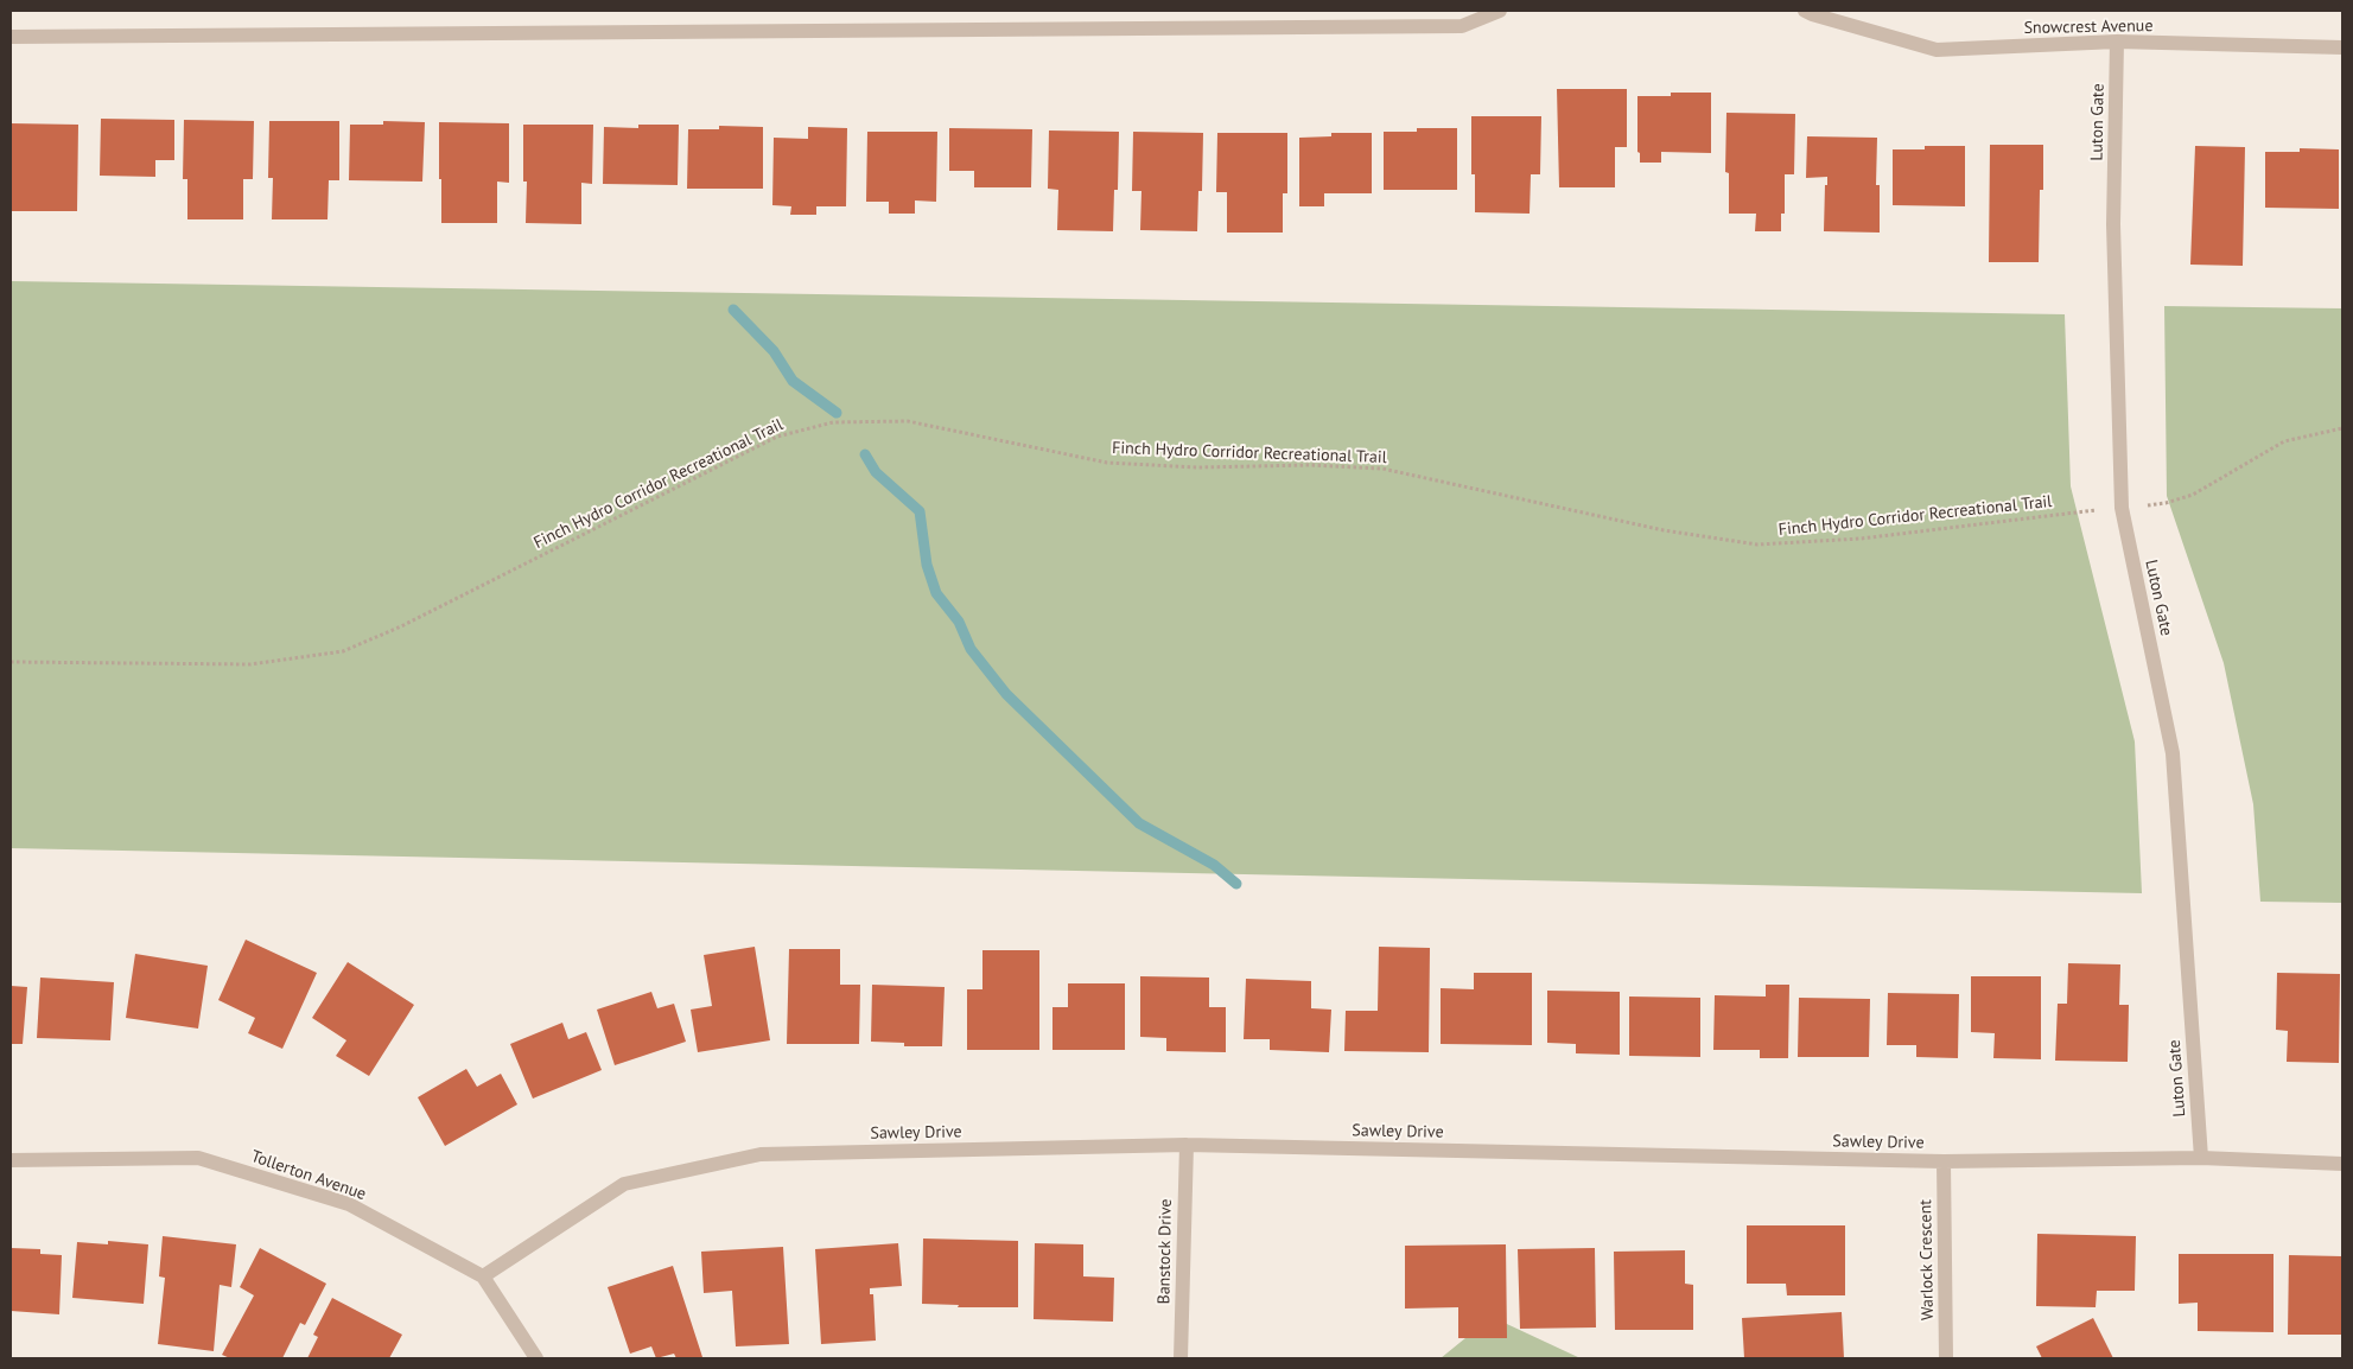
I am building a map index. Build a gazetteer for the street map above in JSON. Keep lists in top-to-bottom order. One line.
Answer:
{"streets":{"street":["Snowcrest Avenue","Luton Gate","Sawley Drive","Tollerton Avenue","Banstock Drive","Warlock Crescent"],"path":["Finch Hydro Corridor Recreational Trail"]},"crossings":[["Snowcrest Avenue","Luton Gate"],["Luton Gate","Sawley Drive"],["Sawley Drive","Tollerton Avenue"],["Sawley Drive","Banstock Drive"],["Sawley Drive","Warlock Crescent"]]}
